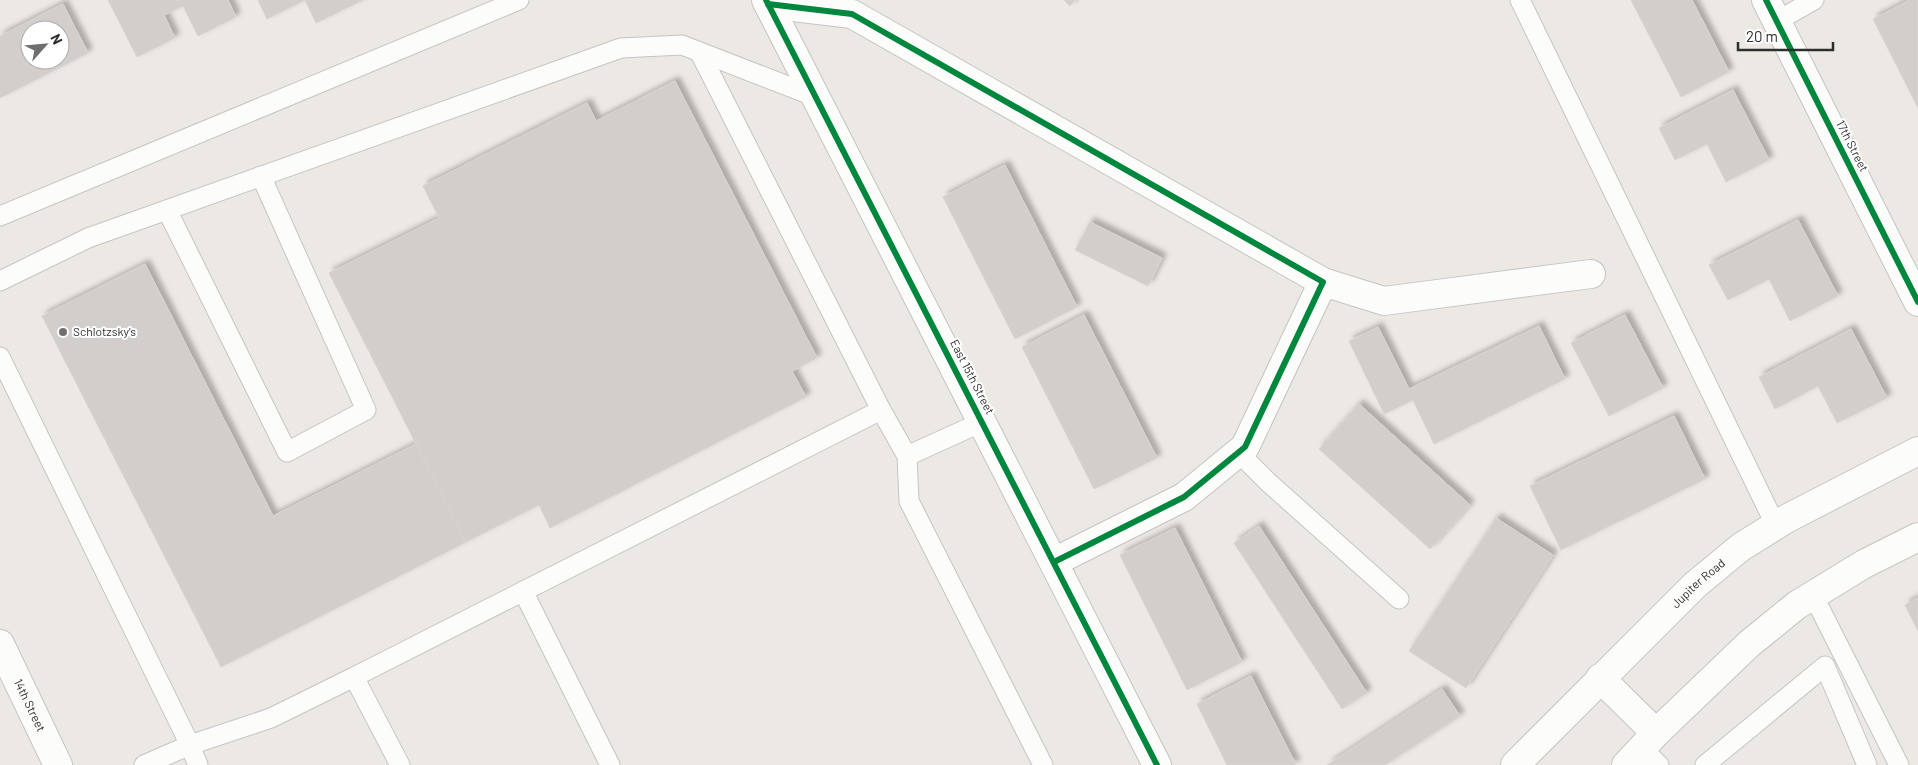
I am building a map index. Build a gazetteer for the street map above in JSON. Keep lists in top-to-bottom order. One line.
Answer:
{"streets":{"street":["17th Street","East 15th Street","Jupiter Road","14th Street"]},"places":["Schlotzsky's"],"scale_bar":"20 m","north":"top right"}
